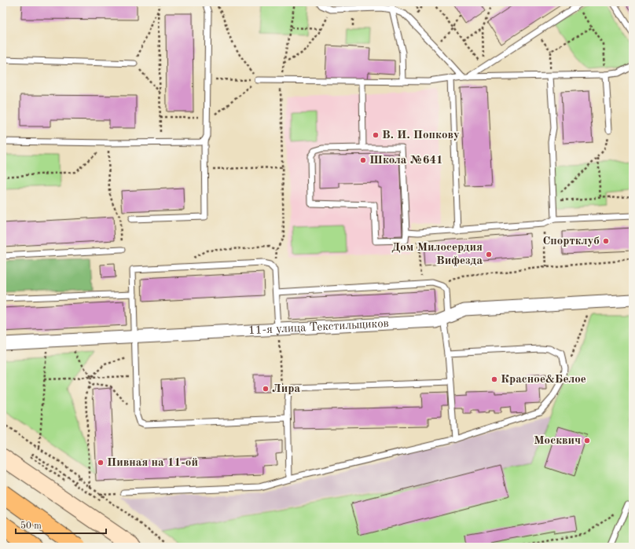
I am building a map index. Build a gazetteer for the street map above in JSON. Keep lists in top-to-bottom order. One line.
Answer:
{"streets":{"street":["11-я улица Текстильщиков"]},"places":["В. И. Попкову","Школа №641","Спортклуб","Дом Милосердия Вифезда","Красное&Белое","Лира","Москвич","Пивная на 11-ой"],"scale_bar":"50 m"}
